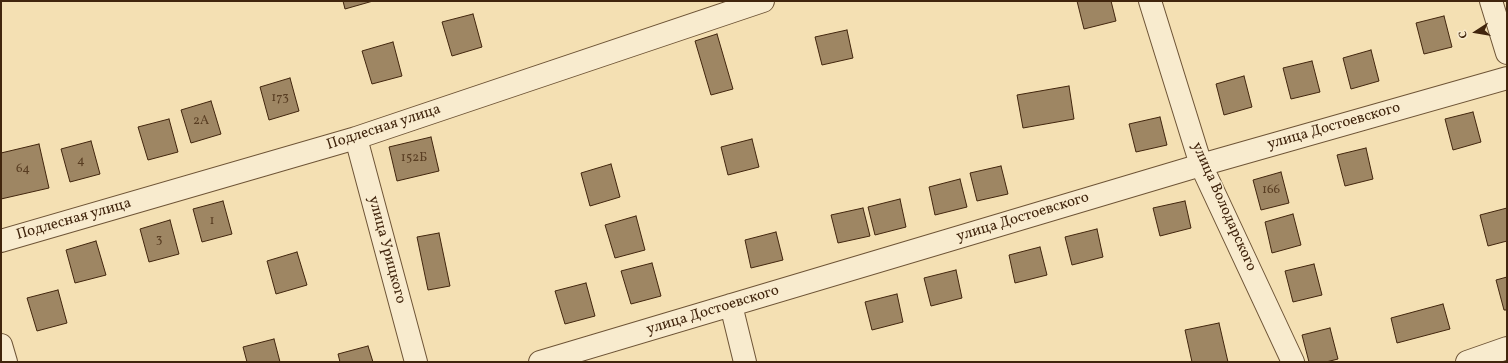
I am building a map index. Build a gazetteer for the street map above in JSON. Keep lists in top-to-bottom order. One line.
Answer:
{"streets":{"street":["улица Достоевского","Подлесная улица","улица Володарского","улица Урицкого"]},"crossings":[["улица Достоевского","улица Володарского"],["Подлесная улица","улица Урицкого"]],"house_numbers":["173","2А","152Б","4","64","166","1","3"],"north":"left"}
